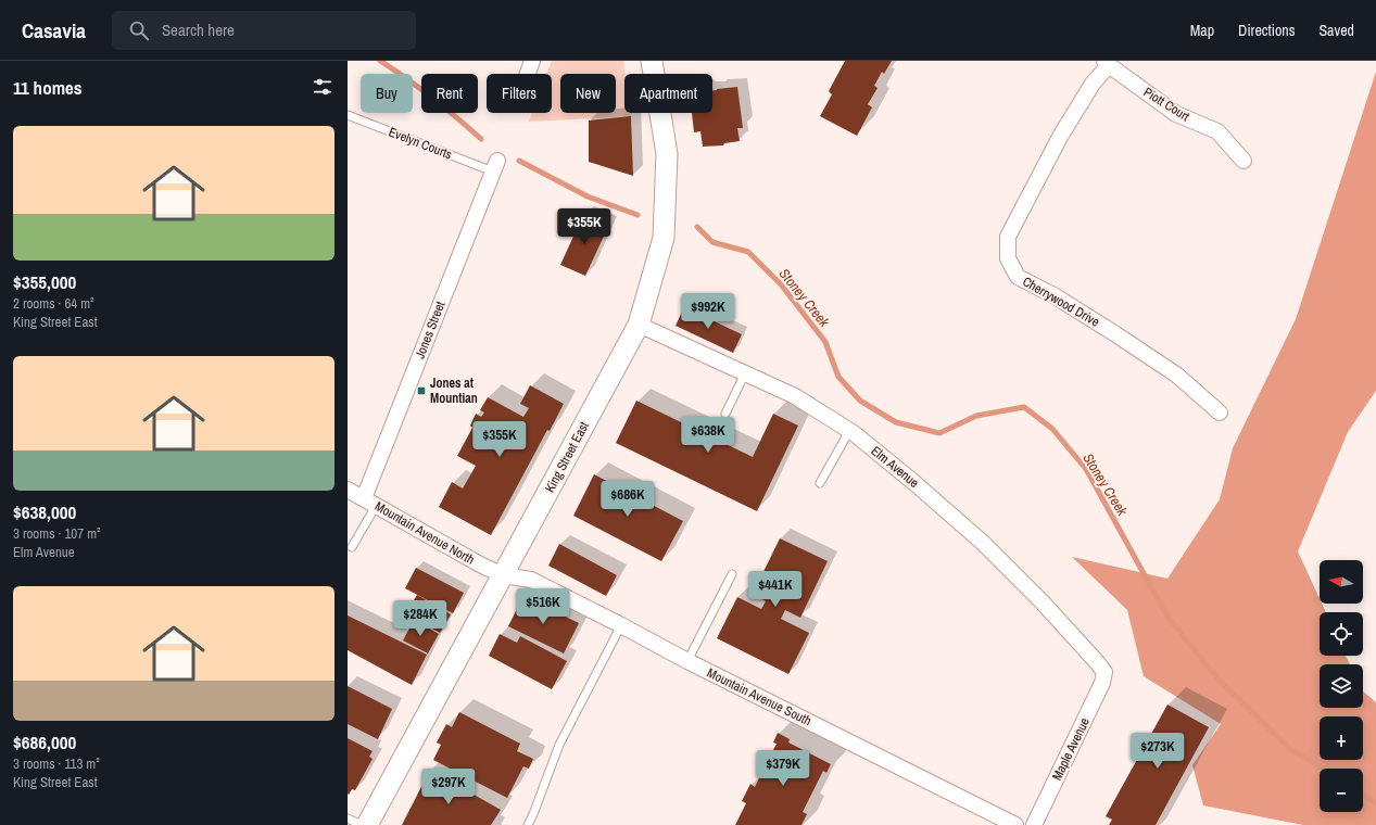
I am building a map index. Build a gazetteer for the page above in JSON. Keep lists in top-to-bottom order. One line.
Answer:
{"streets":{"main road":["King Street East"],"street":["Piott Court","Cherrywood Drive","Jones Street","Elm Avenue","Mountain Avenue North","Mountain Avenue South","Maple Avenue"],"lane":["Evelyn Courts"]},"crossings":[["Piott Court","Cherrywood Drive"],["Evelyn Courts","Jones Street"],["Jones Street","Mountain Avenue North"],["King Street East","Elm Avenue"],["King Street East","Mountain Avenue North"],["King Street East","Mountain Avenue South"],["Elm Avenue","Maple Avenue"],["Mountain Avenue North","Mountain Avenue South"]],"water":["Stoney Creek"],"places":{"transit":["Jones at Mountian"]},"north":"left","page":{"header":"Casavia","search":"Search here","nav":["Map","Directions","Saved"],"heading":"11 homes","chip":["Buy","Rent","Filters","New","Apartment"],"list":[{"name":"$355,000","note":"2 rooms · 64 m² · King Street East"},{"name":"$638,000","note":"3 rooms · 107 m² · Elm Avenue"},{"name":"$686,000","note":"3 rooms · 113 m² · King Street East"}],"price":["$355K","$992K","$638K","$355K","$686K","$441K","$516K","$284K","$273K","$379K","$297K"],"map_buttons":["+","−"]}}
